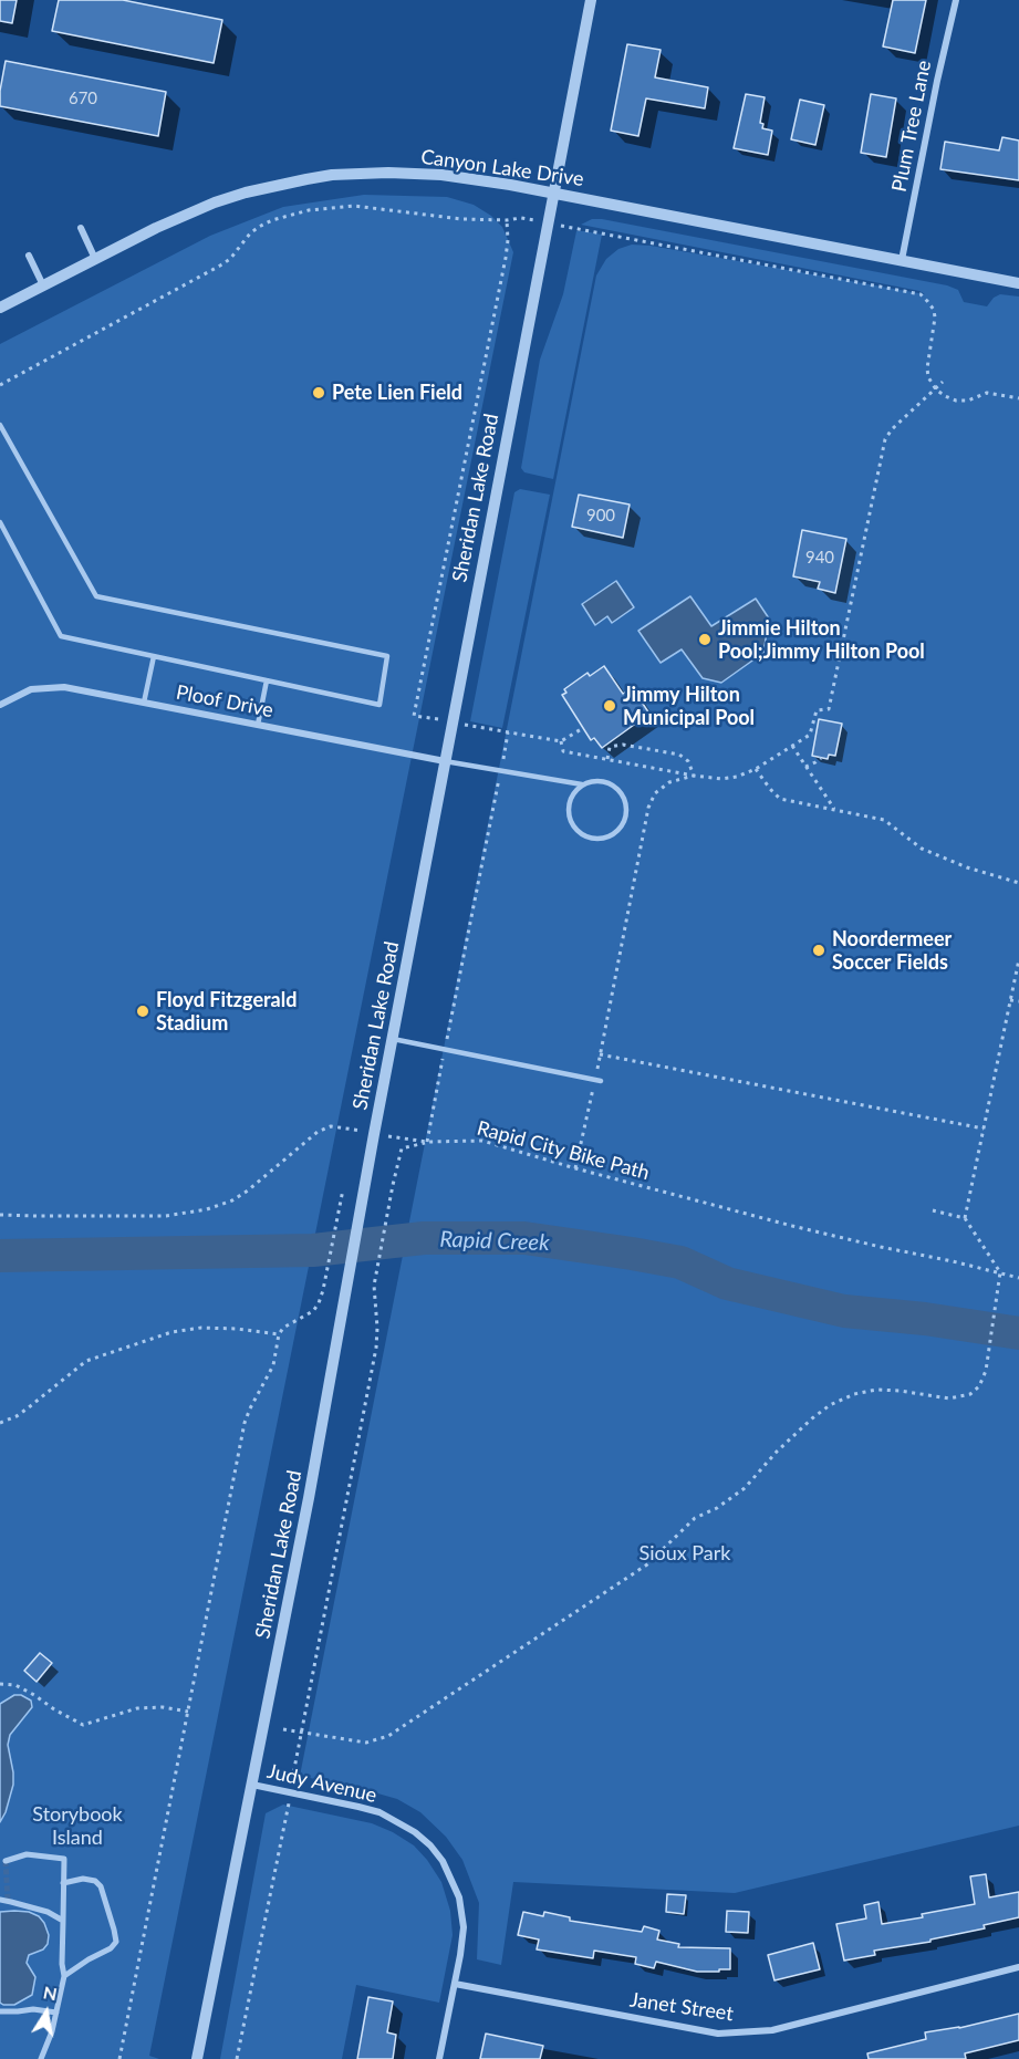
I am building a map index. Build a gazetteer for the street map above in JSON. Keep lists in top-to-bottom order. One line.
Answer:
{"streets":{"street":["Plum Tree Lane","Canyon Lake Drive","Sheridan Lake Road","Ploof Drive","Judy Avenue","Janet Street"],"path":["Rapid City Bike Path"]},"crossings":[["Plum Tree Lane","Canyon Lake Drive"],["Canyon Lake Drive","Sheridan Lake Road"],["Sheridan Lake Road","Ploof Drive"],["Sheridan Lake Road","Rapid City Bike Path"],["Sheridan Lake Road","Judy Avenue"],["Judy Avenue","Janet Street"]],"water":["Rapid Creek"],"parks":["Sioux Park","Storybook Island"],"places":["Pete Lien Field","Jimmie Hilton Pool;Jimmy Hilton Pool","Jimmy Hilton Municipal Pool","Noordermeer Soccer Fields","Floyd Fitzgerald Stadium"],"house_numbers":["670","900","940"],"north":"top"}
